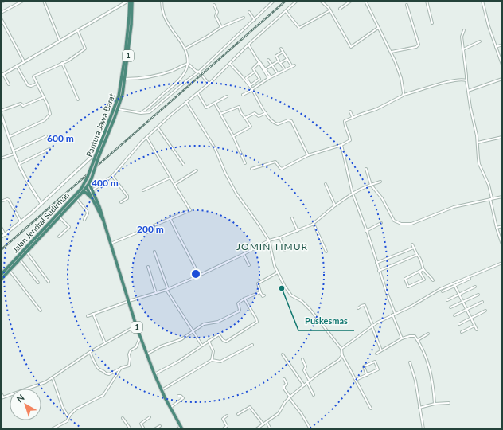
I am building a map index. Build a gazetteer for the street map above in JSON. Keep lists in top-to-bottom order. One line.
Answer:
{"streets":{"highway":["1","Pantura Jawa Barat","Jalan Jendral Sudirman"]},"crossings":[["1","Pantura Jawa Barat"],["Pantura Jawa Barat","Jalan Jendral Sudirman"]],"districts":["JOMIN TIMUR"],"places":["Puskesmas"],"north":"top left","rings":["600 m","400 m","200 m"]}
